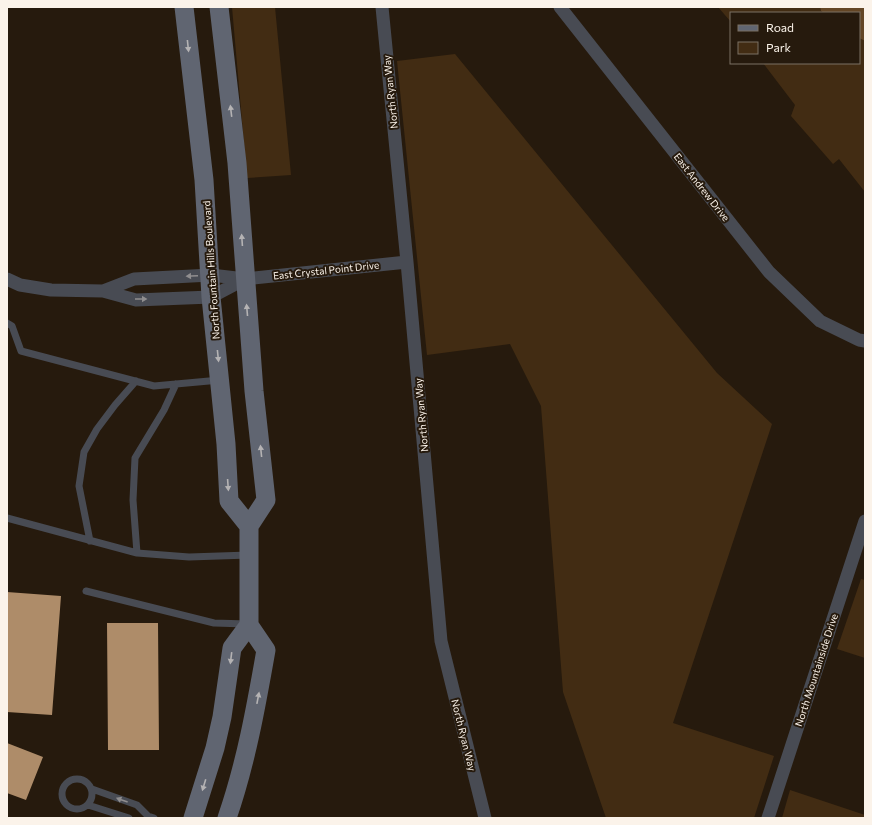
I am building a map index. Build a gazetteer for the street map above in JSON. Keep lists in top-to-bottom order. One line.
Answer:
{"streets":{"main road":["North Fountain Hills Boulevard"],"street":["North Ryan Way","East Andrew Drive","East Crystal Point Drive","North Mountainside Drive"]},"crossings":[["North Ryan Way","East Crystal Point Drive"],["North Fountain Hills Boulevard","East Crystal Point Drive"]],"legend":["Road","Park"]}
